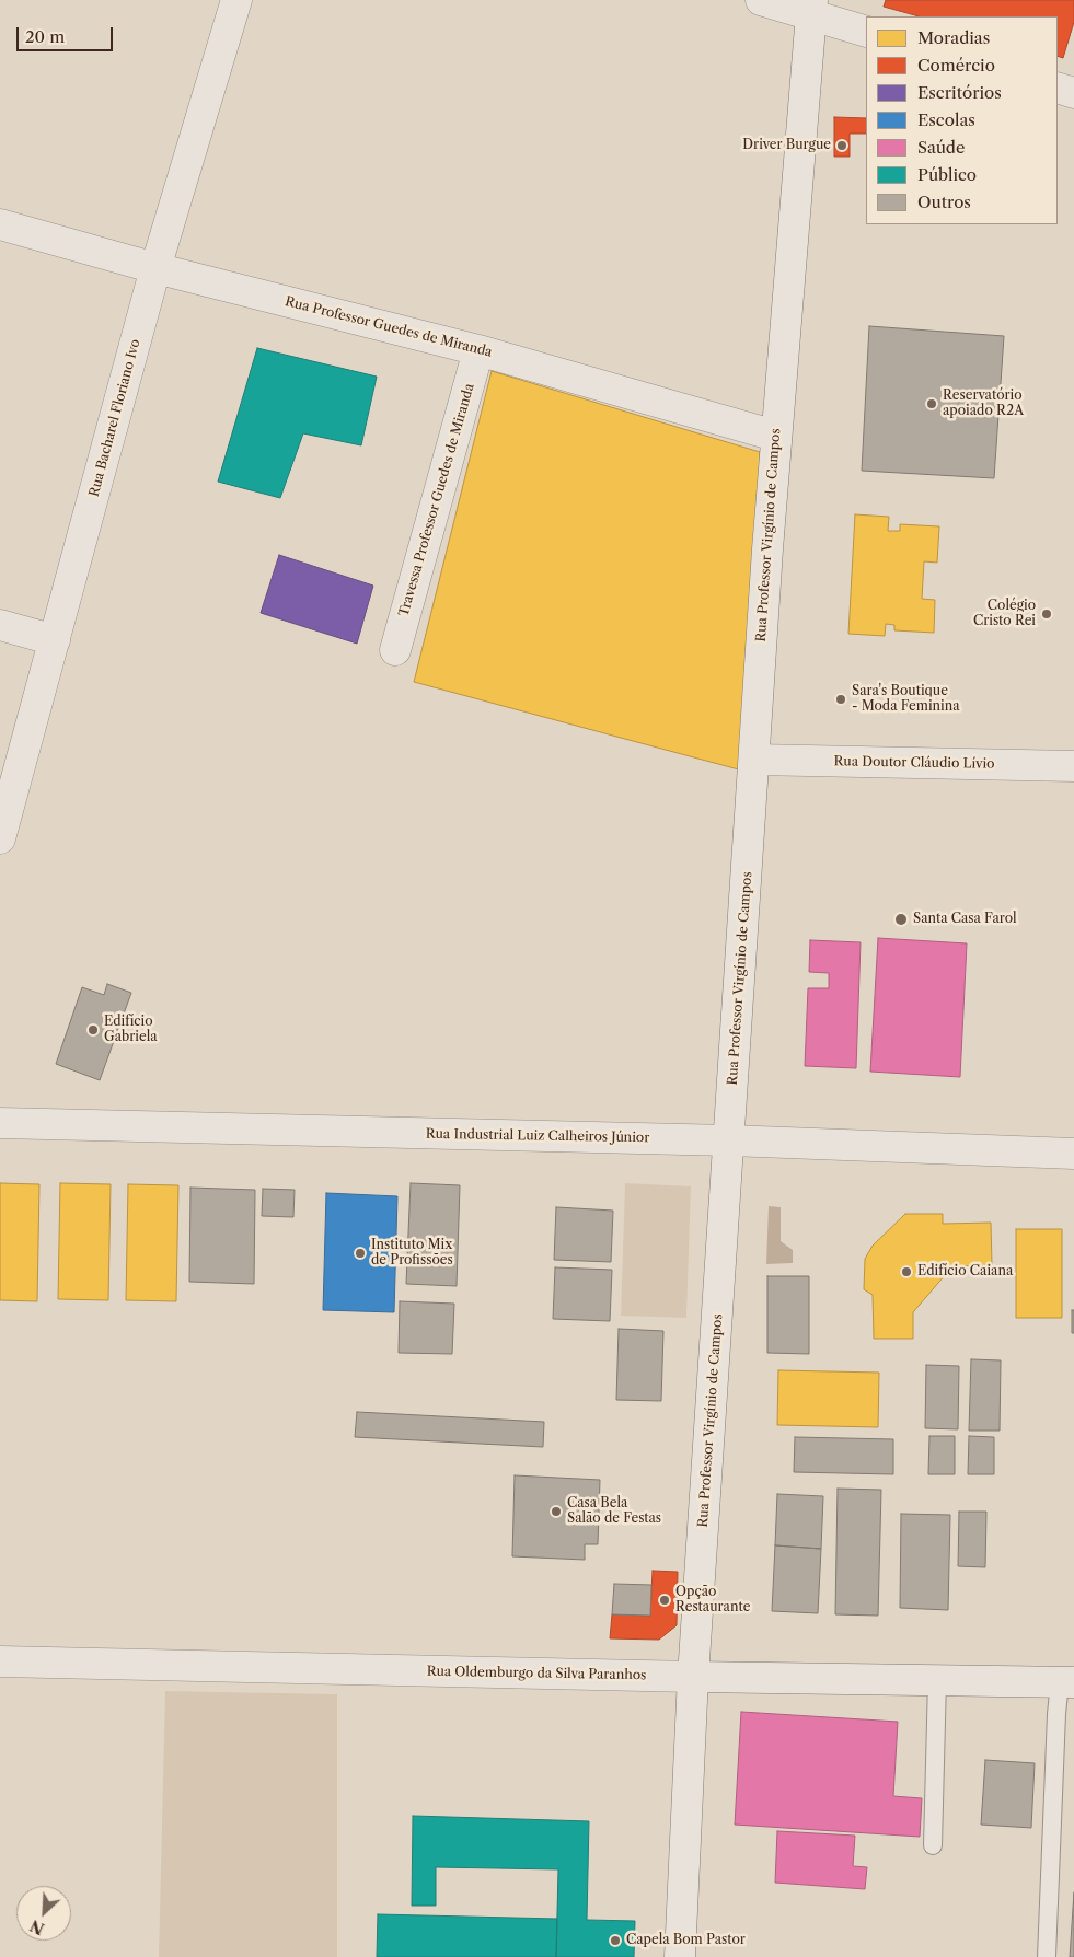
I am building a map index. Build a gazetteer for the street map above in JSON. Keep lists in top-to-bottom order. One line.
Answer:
{"streets":{"street":["Rua Professor Guedes de Miranda","Rua Bacharel Floriano Ivo","Travessa Professor Guedes de Miranda","Rua Professor Virgínio de Campos","Rua Doutor Cláudio Lívio","Rua Industrial Luiz Calheiros Júnior","Rua Oldemburgo da Silva Paranhos"]},"crossings":[["Rua Professor Guedes de Miranda","Rua Bacharel Floriano Ivo"],["Rua Professor Guedes de Miranda","Travessa Professor Guedes de Miranda"],["Rua Professor Guedes de Miranda","Rua Professor Virgínio de Campos"],["Rua Professor Virgínio de Campos","Rua Doutor Cláudio Lívio"],["Rua Professor Virgínio de Campos","Rua Industrial Luiz Calheiros Júnior"],["Rua Professor Virgínio de Campos","Rua Oldemburgo da Silva Paranhos"]],"places":["Driver Burgue","Reservatório apoiado R2A","Colégio Cristo Rei","Sara's Boutique - Moda Feminina","Santa Casa Farol","Edifício Gabriela","Instituto Mix de Profissões","Edifício Caiana","Casa Bela Salão de Festas","Opção Restaurante","Capela Bom Pastor"],"legend":["Moradias","Comércio","Escritórios","Escolas","Saúde","Público","Outros"],"scale_bar":"20 m","north":"bottom left"}
